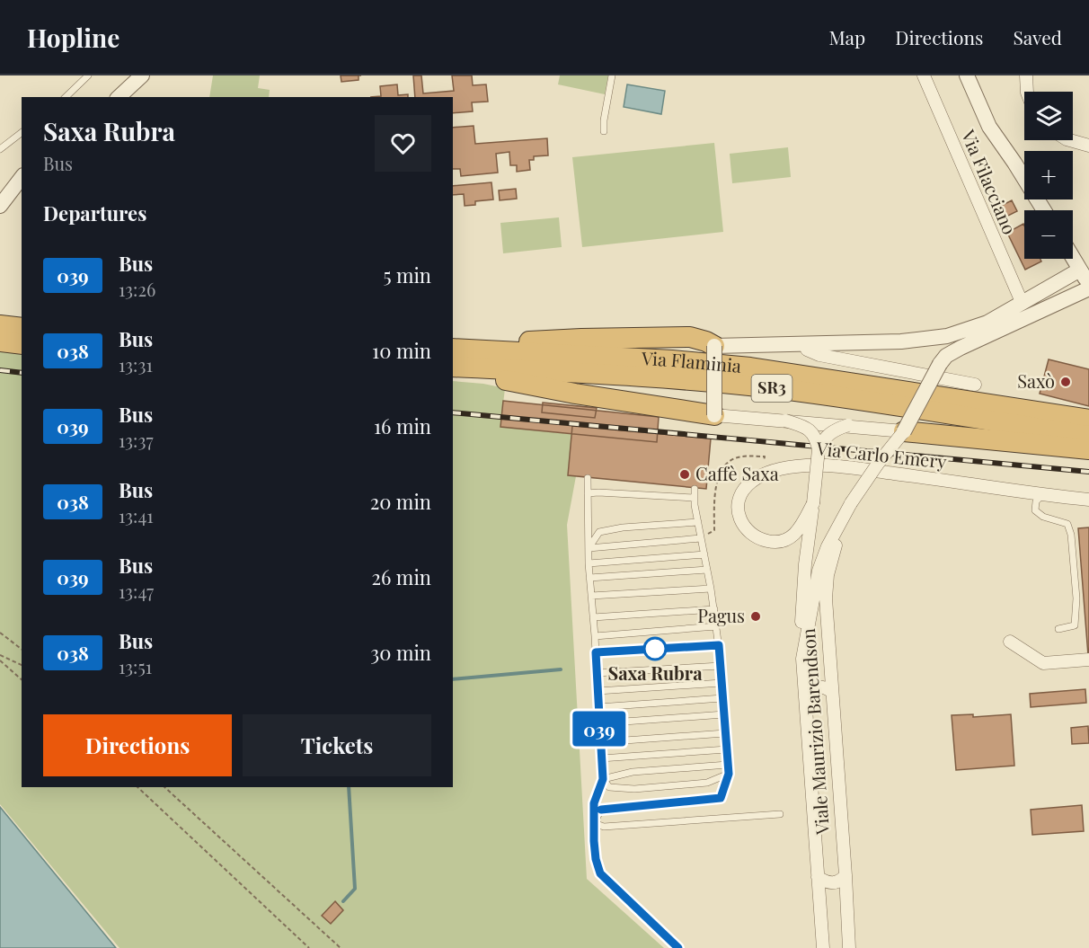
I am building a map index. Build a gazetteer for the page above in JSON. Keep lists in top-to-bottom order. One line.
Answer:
{"streets":{"highway":["Via Flaminia","SR3"],"street":["Via Filacciano","Via Carlo Emery","Viale Maurizio Barendson"]},"places":["Saxò","Caffè Saxa","Pagus","Saxa Rubra"],"lines":["bus line 039"],"page":{"header":"Hopline","nav":["Map","Directions","Saved"],"on_map":"039","map_buttons":["+","−"],"heading":[["Saxa Rubra","Bus"],"Departures"],"list":[{"mark":"039","name":"Bus","note":"13:26","value":"5 min"},{"mark":"038","name":"Bus","note":"13:31","value":"10 min"},{"mark":"039","name":"Bus","note":"13:37","value":"16 min"},{"mark":"038","name":"Bus","note":"13:41","value":"20 min"},{"mark":"039","name":"Bus","note":"13:47","value":"26 min"},{"mark":"038","name":"Bus","note":"13:51","value":"30 min"}],"buttons":["Directions","Tickets"]}}
